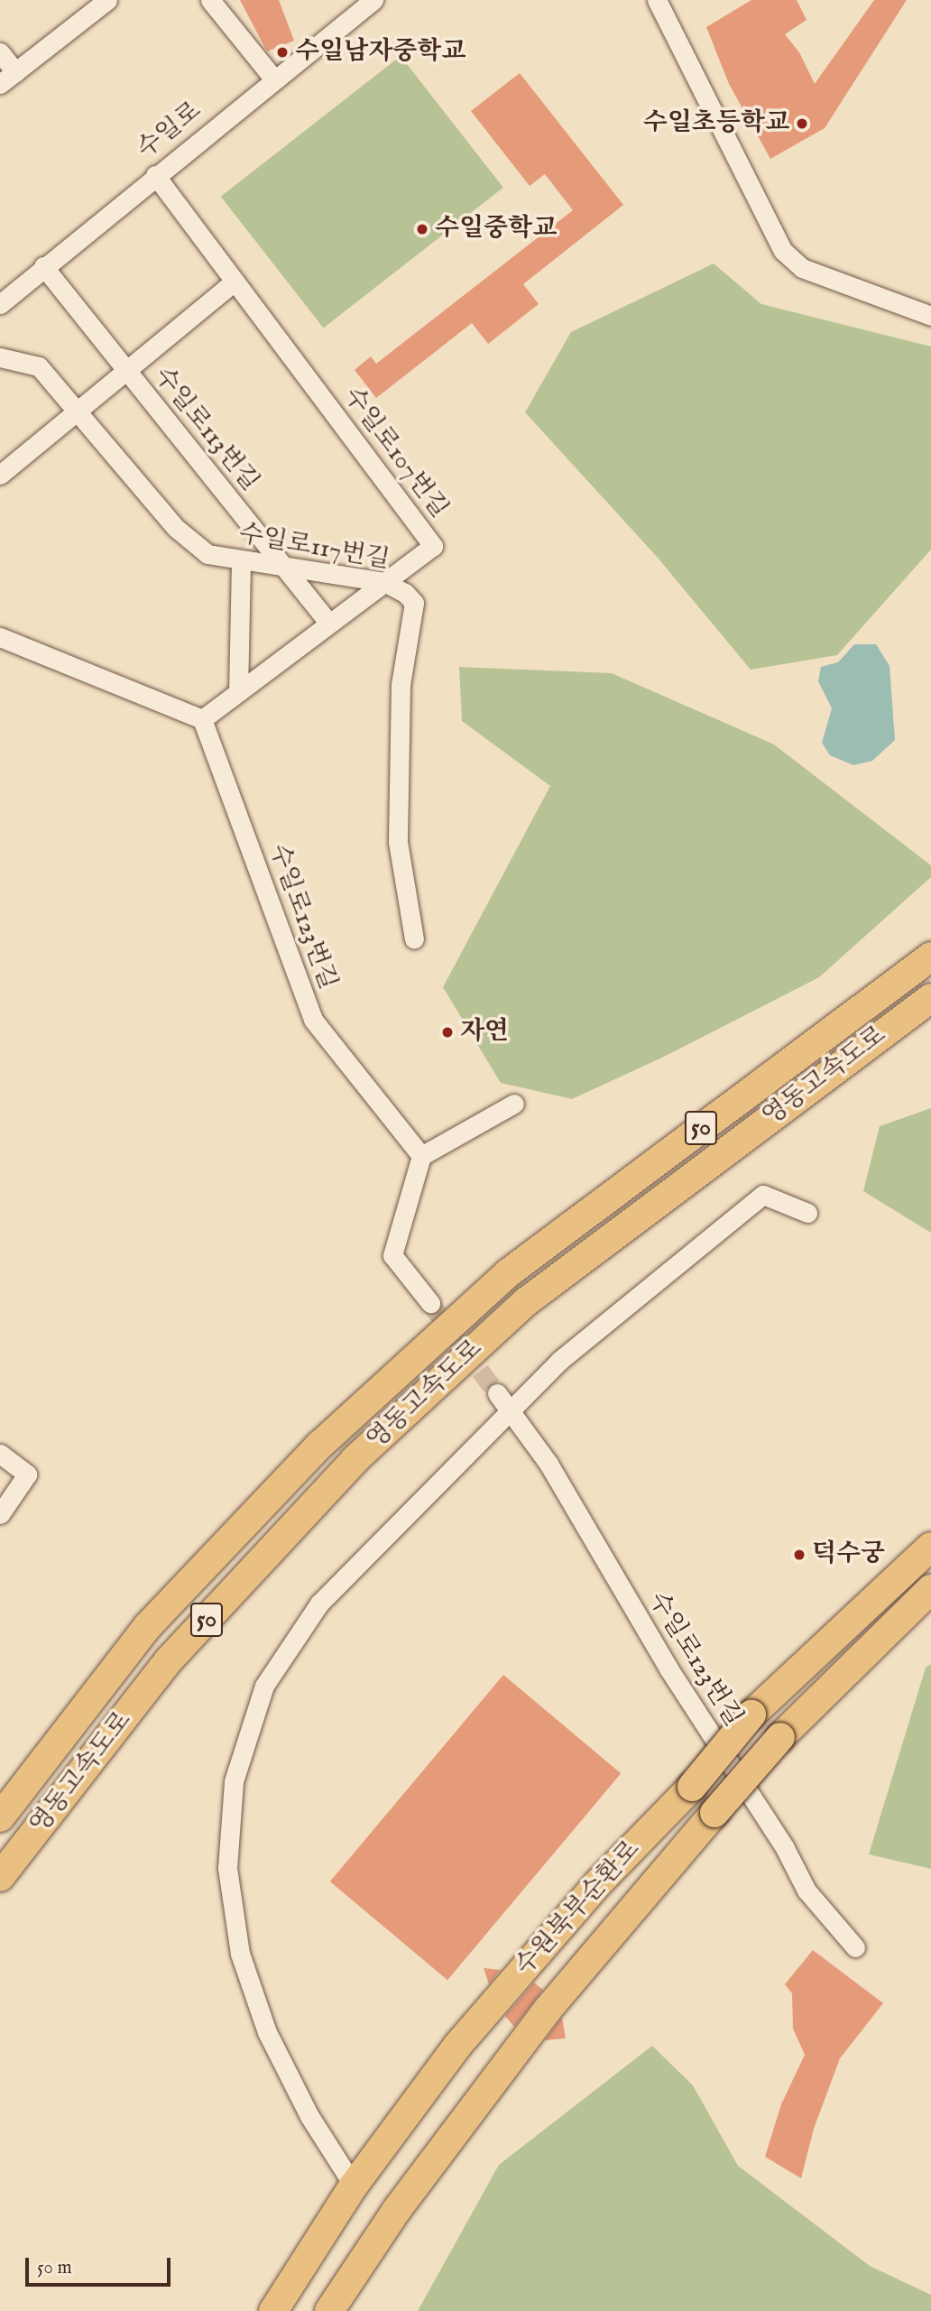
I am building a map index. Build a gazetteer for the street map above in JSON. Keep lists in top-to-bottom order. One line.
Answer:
{"streets":{"highway":["영동고속도로","50","수원북부순환로"],"street":["수일로","수일로113번길","수일로107번길","수일로117번길","수일로123번길"]},"crossings":[["수일로","수일로113번길"],["수일로","수일로107번길"],["수일로113번길","수일로107번길"],["수일로113번길","수일로117번길"],["수일로107번길","수일로117번길"],["수일로107번길","수일로123번길"]],"places":["수일남자중학교","수일초등학교","수일중학교","자연","덕수궁"],"scale_bar":"50 m"}
